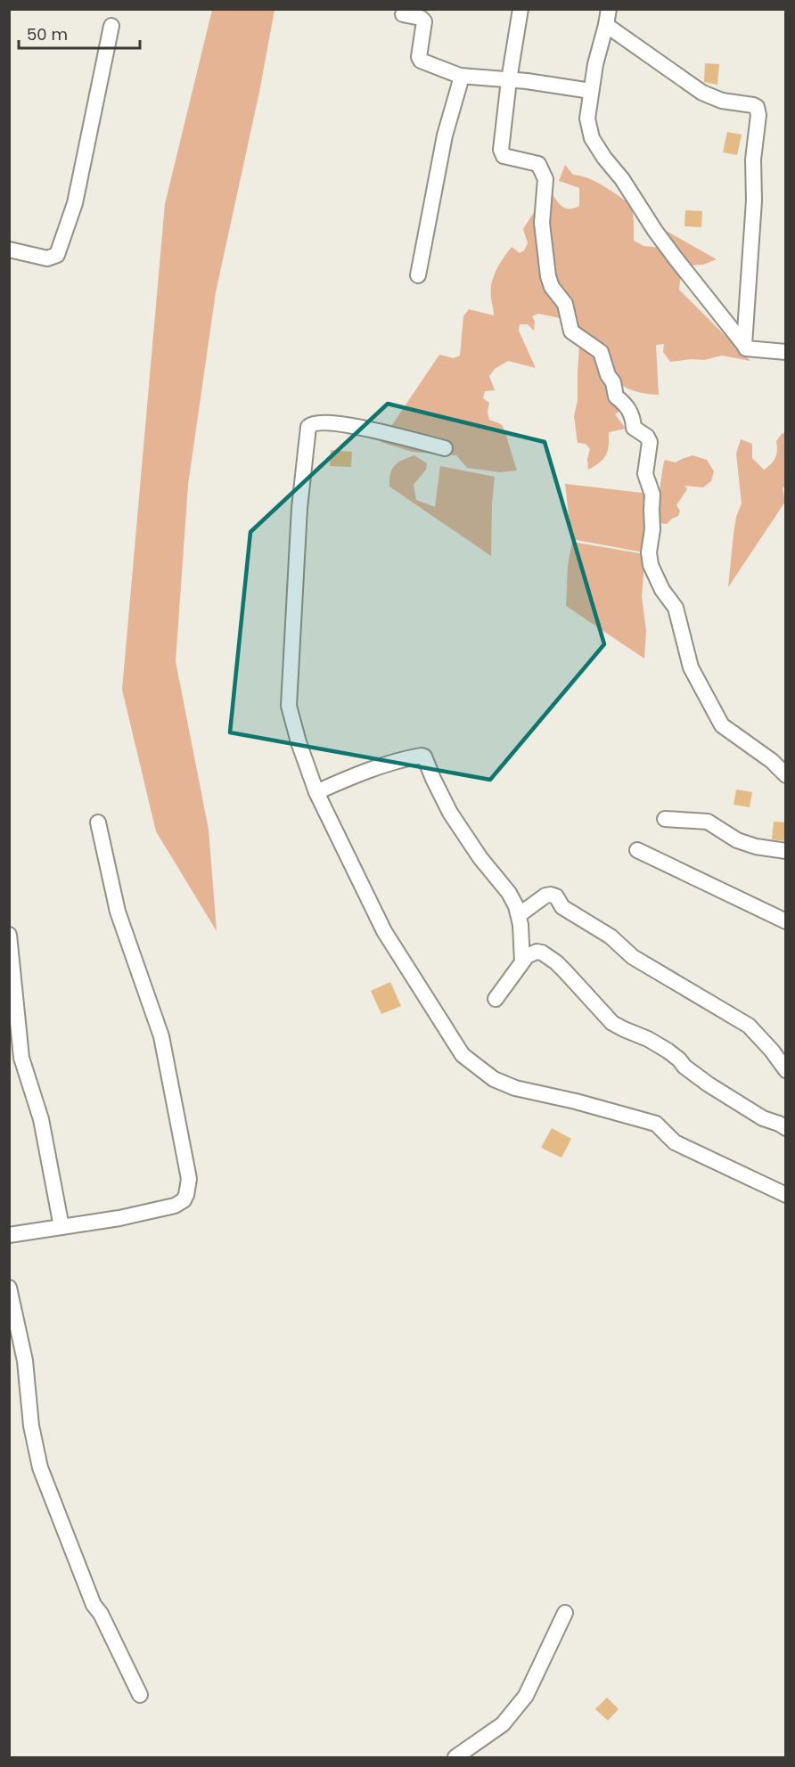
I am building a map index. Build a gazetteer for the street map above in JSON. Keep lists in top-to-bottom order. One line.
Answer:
{"scale_bar":"50 m"}
